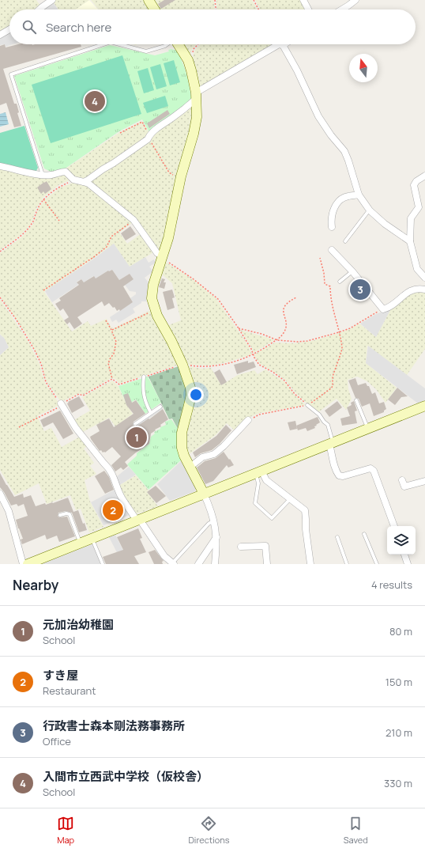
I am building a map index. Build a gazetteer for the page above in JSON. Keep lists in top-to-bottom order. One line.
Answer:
{"north":"top","page":{"search":"Search here","pins":["4","3","1","2"],"heading":["Nearby","4 results"],"list":[{"mark":"1","name":"元加治幼稚園","note":"School","value":"80 m"},{"mark":"2","name":"すき屋","note":"Restaurant","value":"150 m"},{"mark":"3","name":"行政書士森本剛法務事務所","note":"Office","value":"210 m"},{"mark":"4","name":"入間市立西武中学校（仮校舎）","note":"School","value":"330 m"}],"nav":["Map","Directions","Saved"]}}
